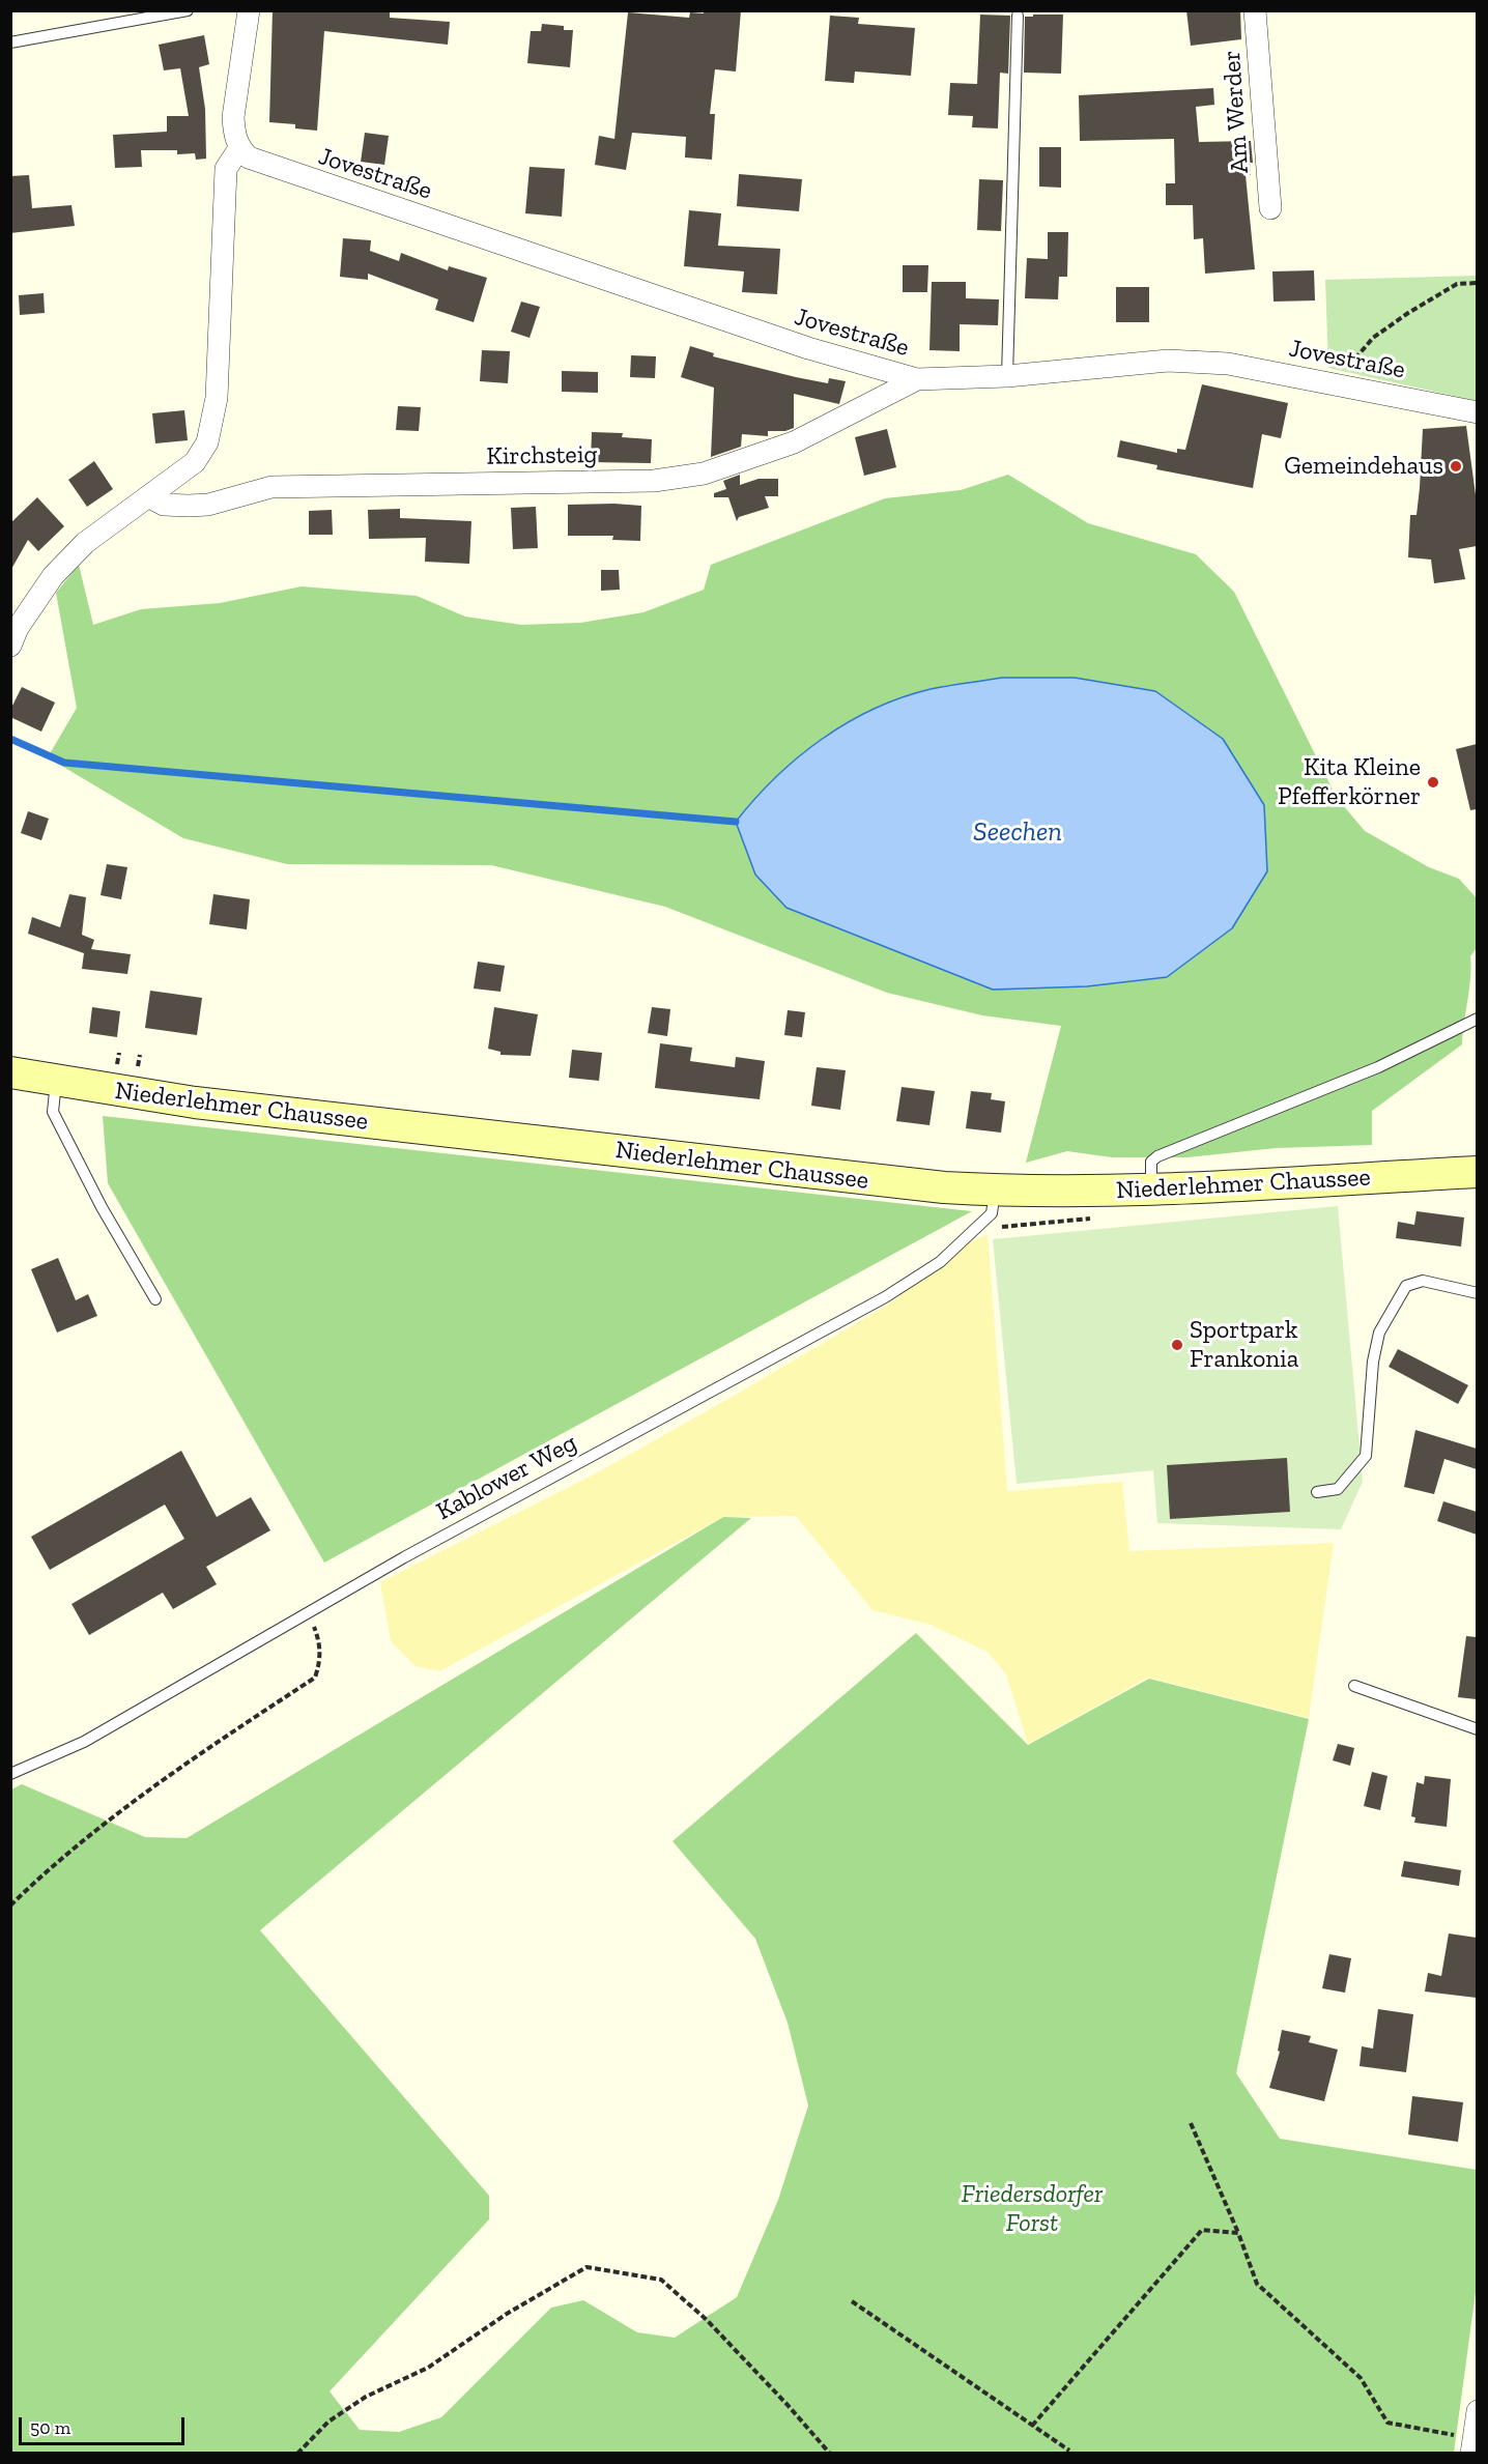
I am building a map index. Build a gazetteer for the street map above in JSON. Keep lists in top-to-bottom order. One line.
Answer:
{"streets":{"main road":["Niederlehmer Chaussee"],"street":["Am Werder","Jovestraße","Kirchsteig"],"lane":["Kablower Weg"]},"crossings":[["Jovestraße","Kirchsteig"],["Niederlehmer Chaussee","Kablower Weg"]],"water":["Seechen"],"parks":["Friedersdorfer Forst"],"places":["Gemeindehaus","Kita Kleine Pfefferkörner","Sportpark Frankonia"],"scale_bar":"50 m"}
